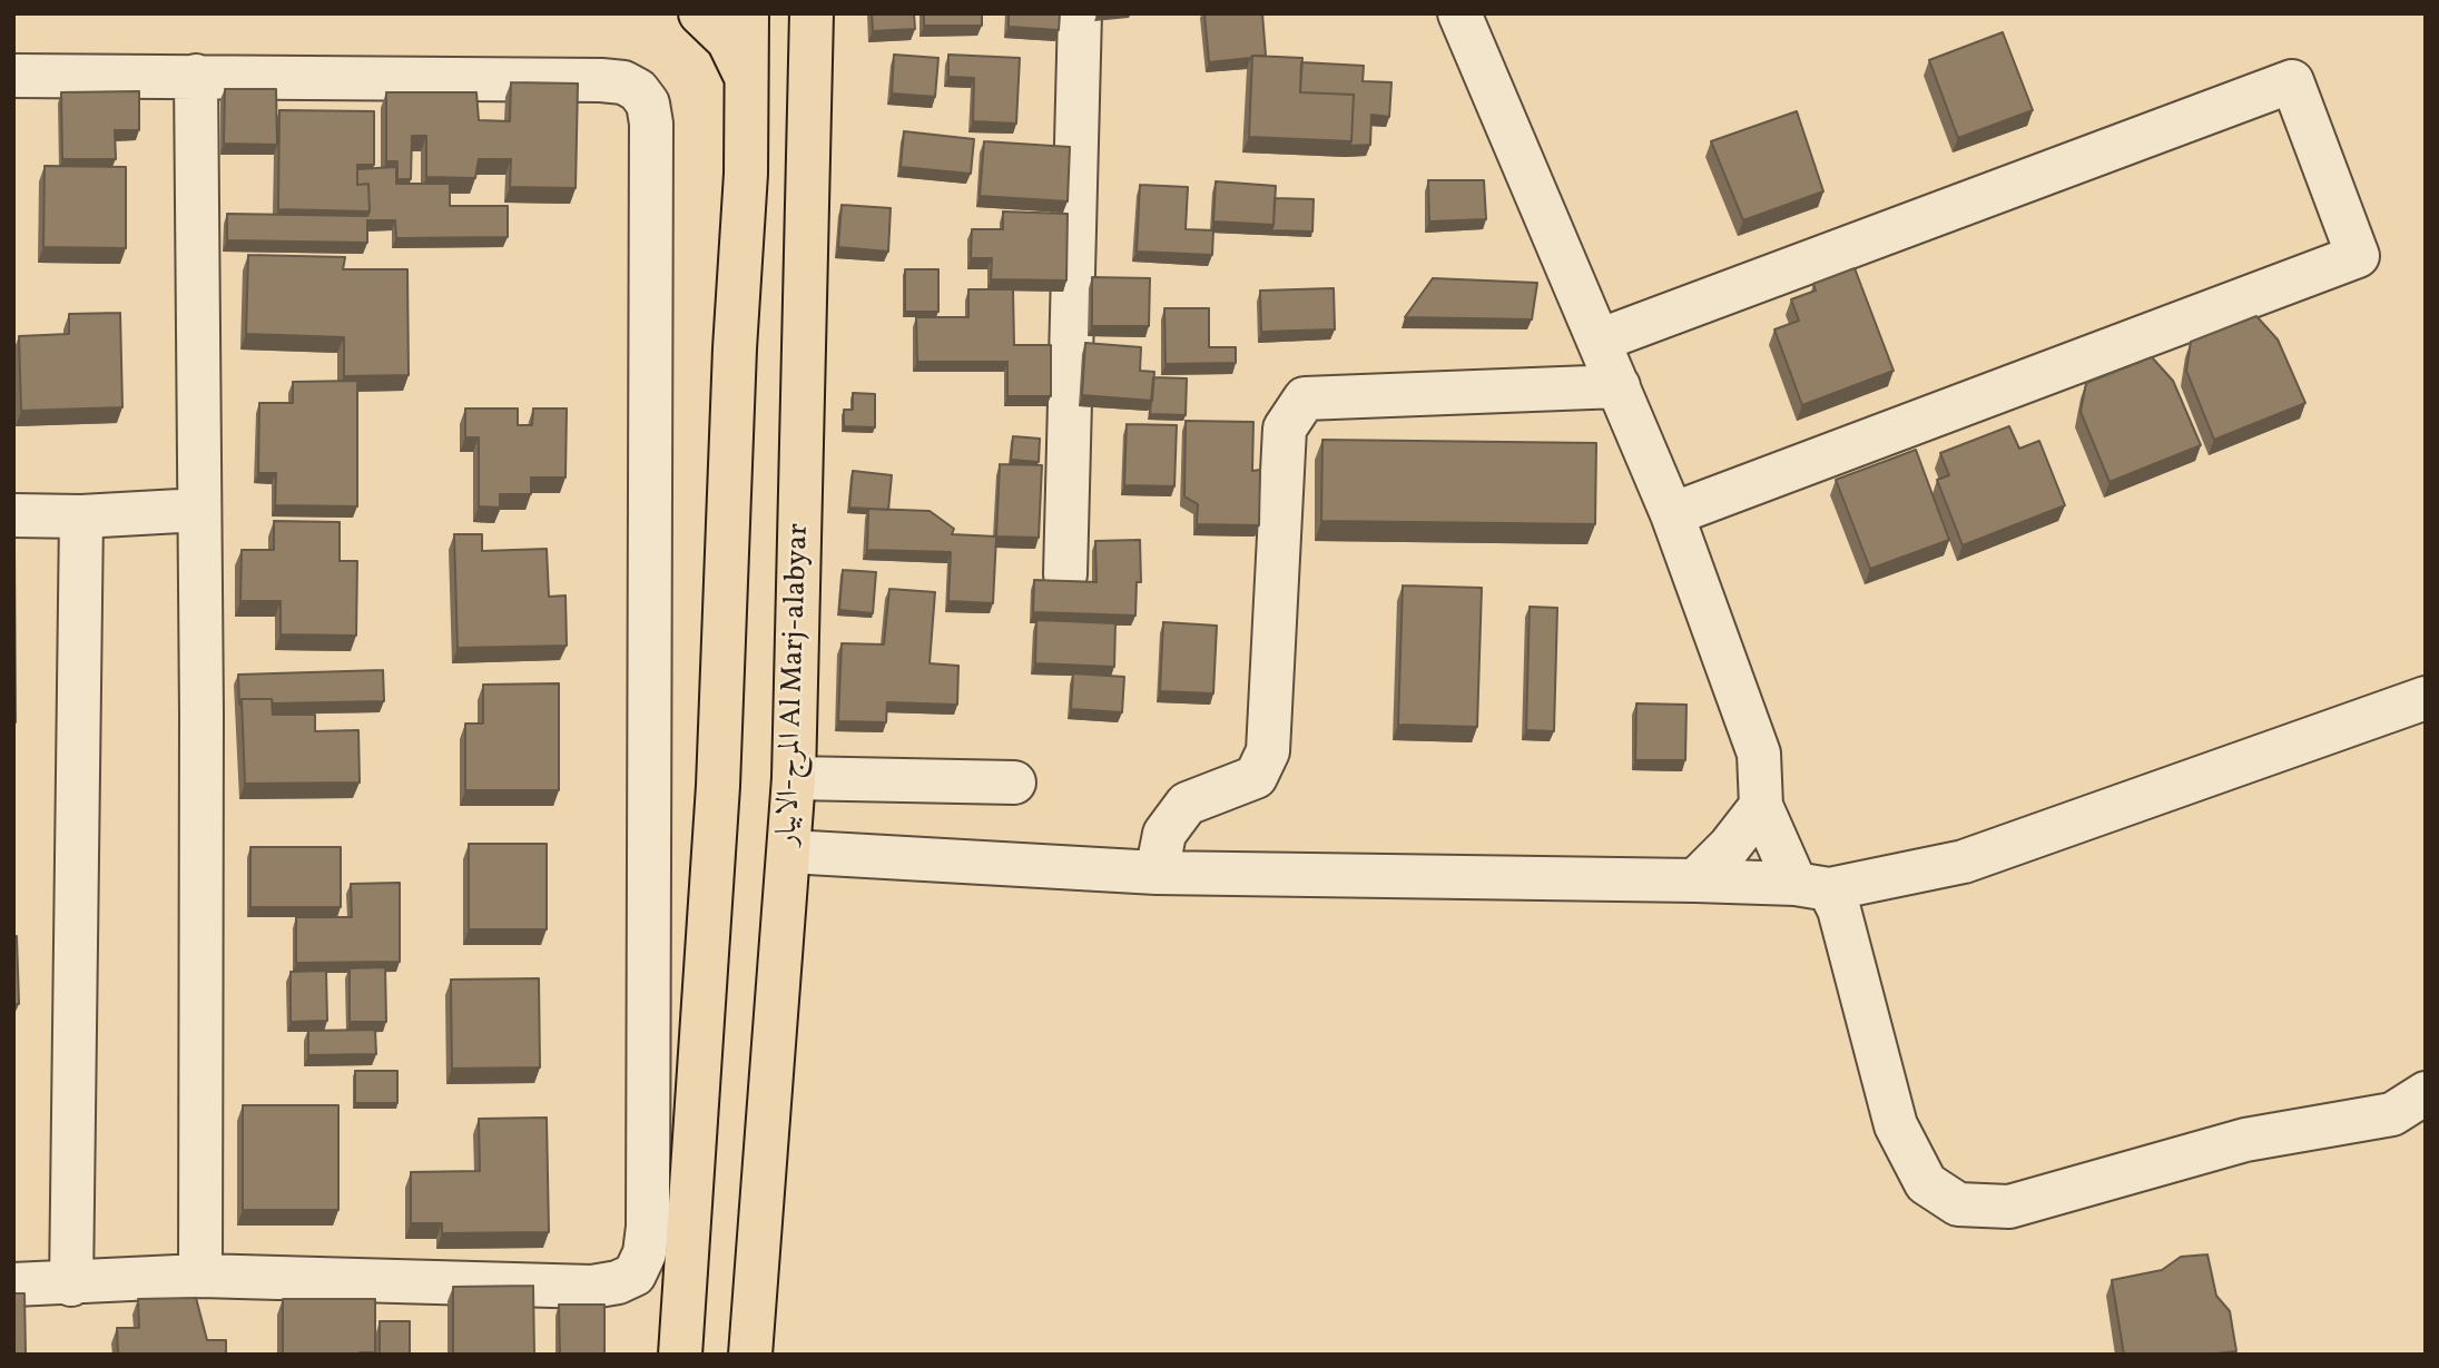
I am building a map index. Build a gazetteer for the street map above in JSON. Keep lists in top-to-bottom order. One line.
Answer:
{"streets":{"main road":["المرج-الابيار Al Marj-alabyar"]}}
